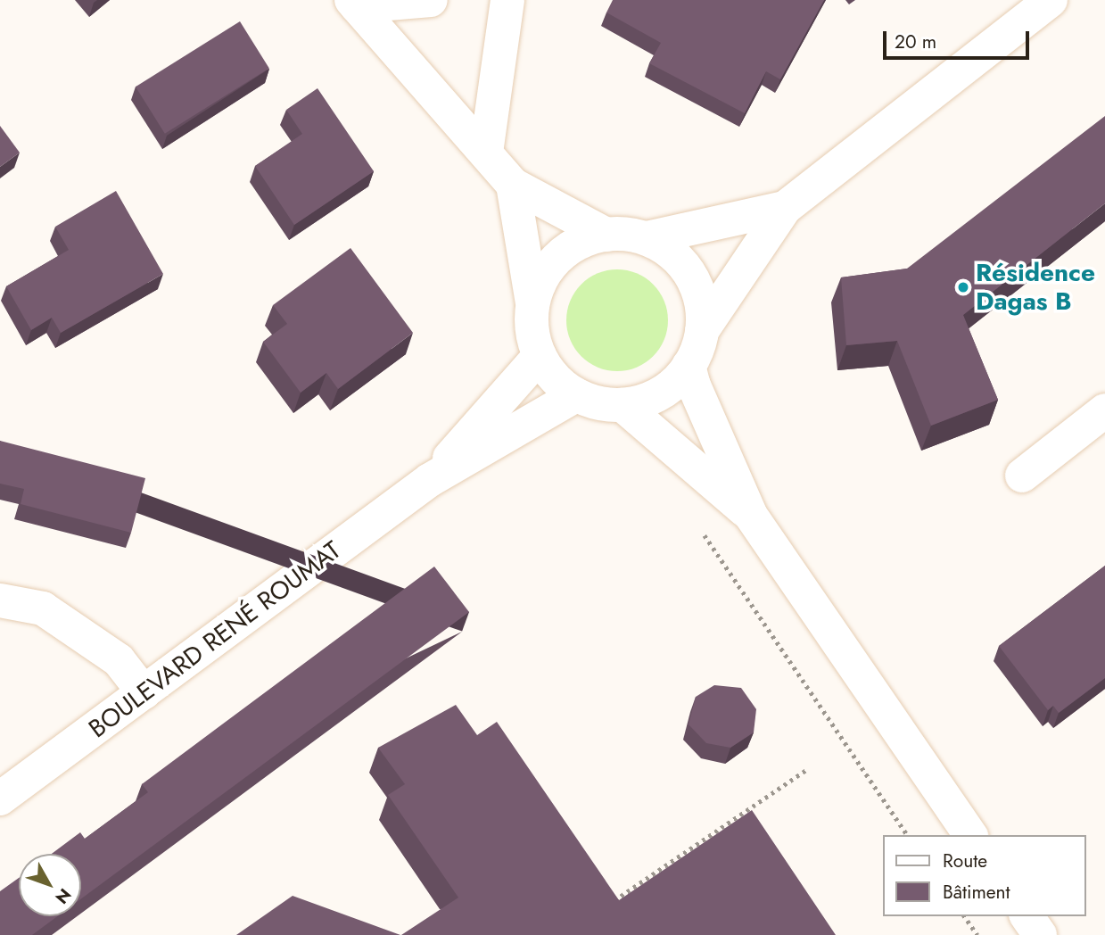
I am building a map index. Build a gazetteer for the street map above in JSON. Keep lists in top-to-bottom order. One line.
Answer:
{"streets":{"street":["BOULEVARD RENÉ ROUMAT"]},"places":["Résidence Dagas B"],"legend":["Route","Bâtiment"],"scale_bar":"20 m","north":"bottom right"}
